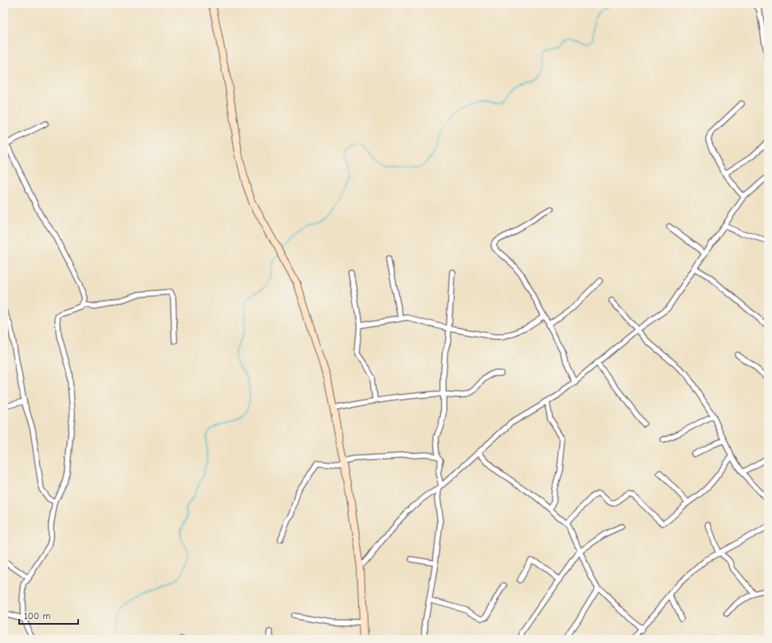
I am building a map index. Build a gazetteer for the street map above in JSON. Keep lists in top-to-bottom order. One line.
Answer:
{"scale_bar":"100 m"}
